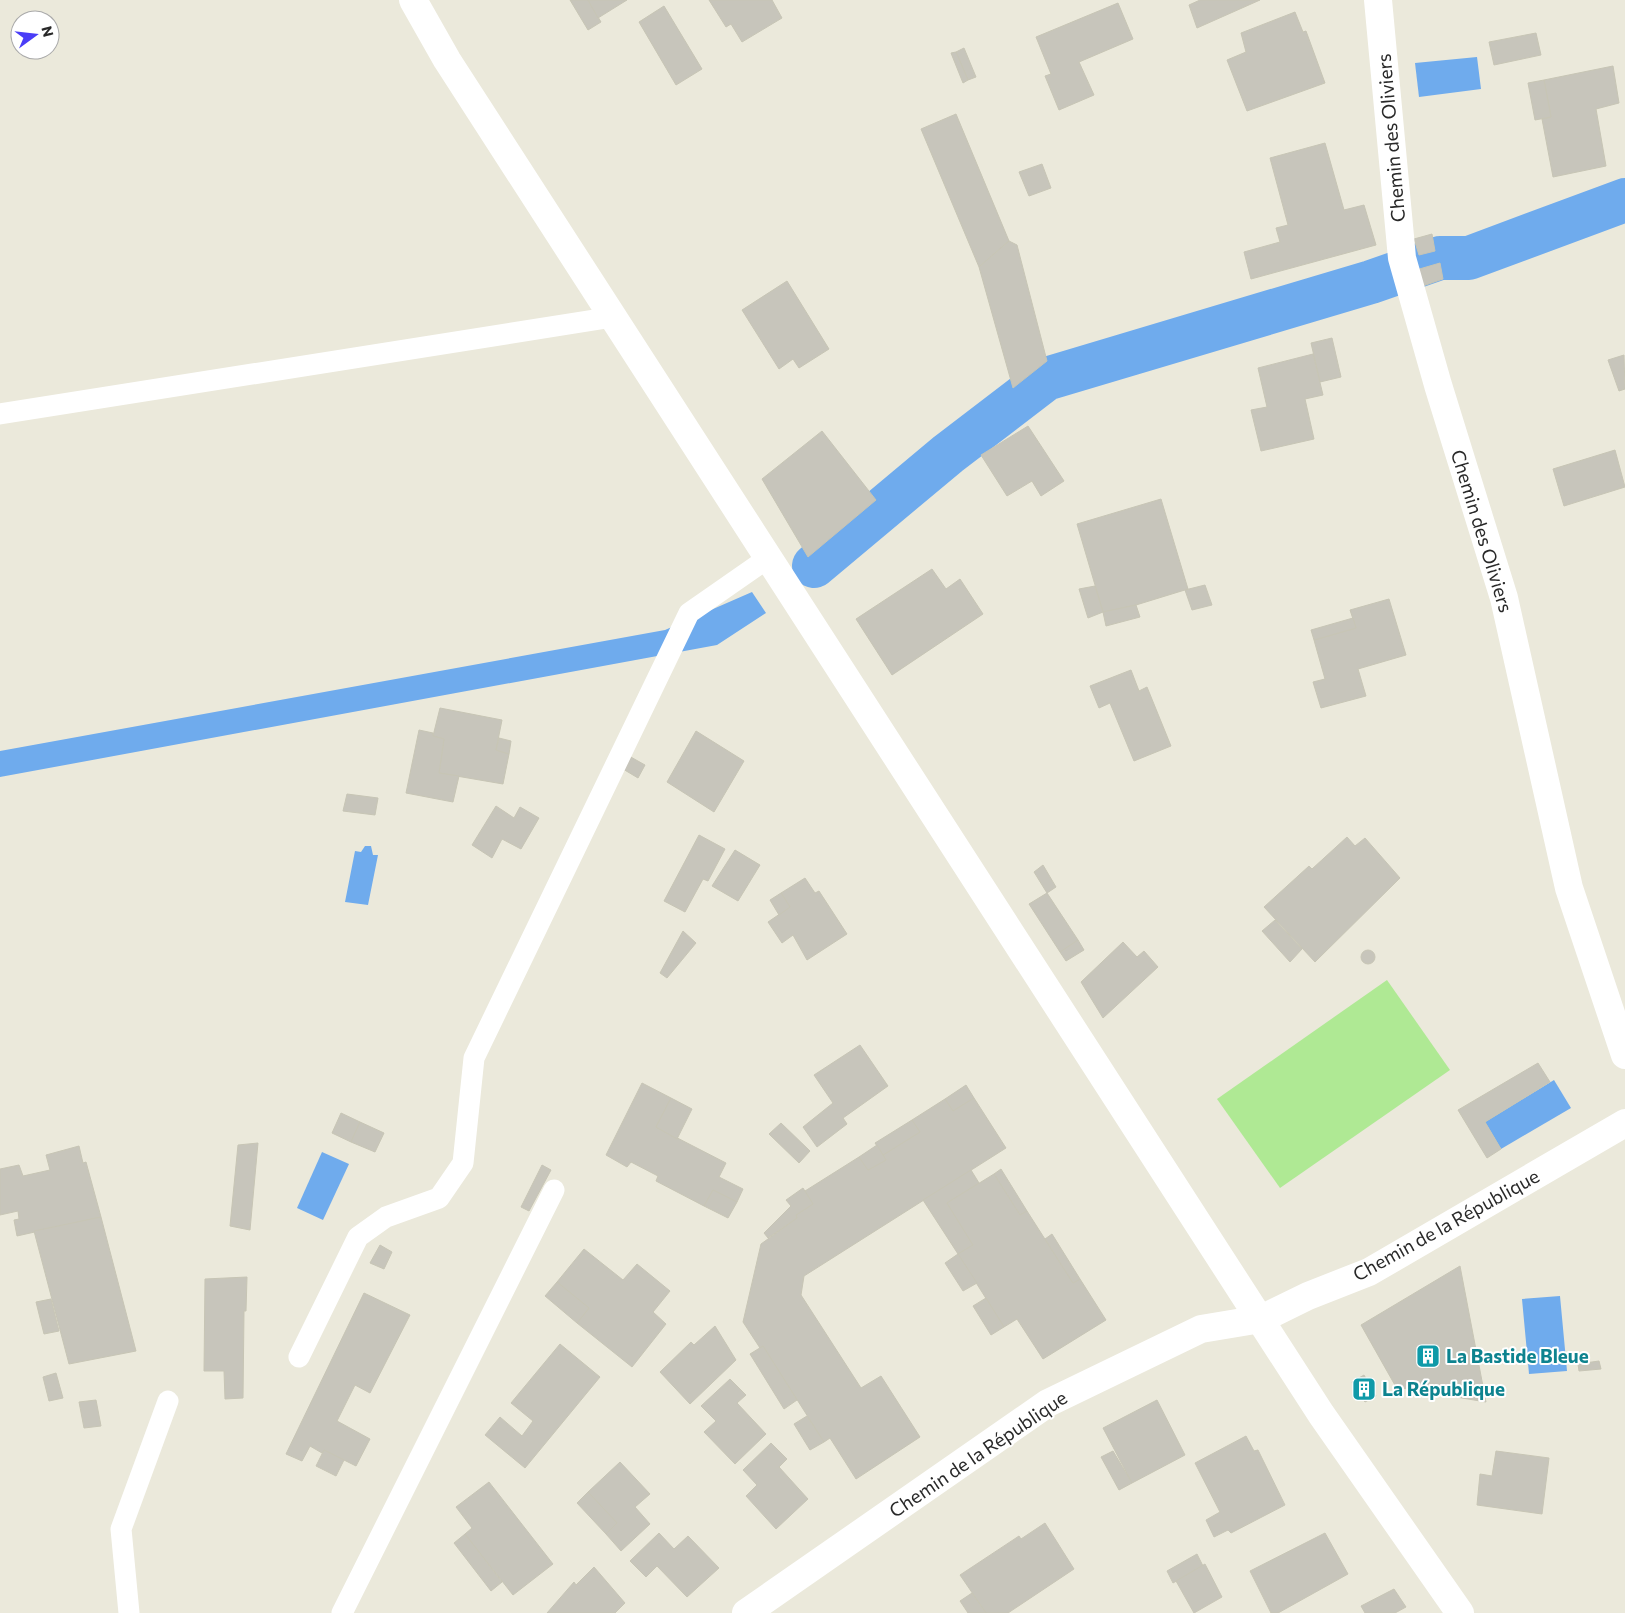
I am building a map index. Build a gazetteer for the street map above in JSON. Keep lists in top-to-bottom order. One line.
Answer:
{"streets":{"street":["Chemin des Oliviers","Chemin de la République"]},"places":{"building":["La Bastide Bleue","La République"]},"north":"right"}
